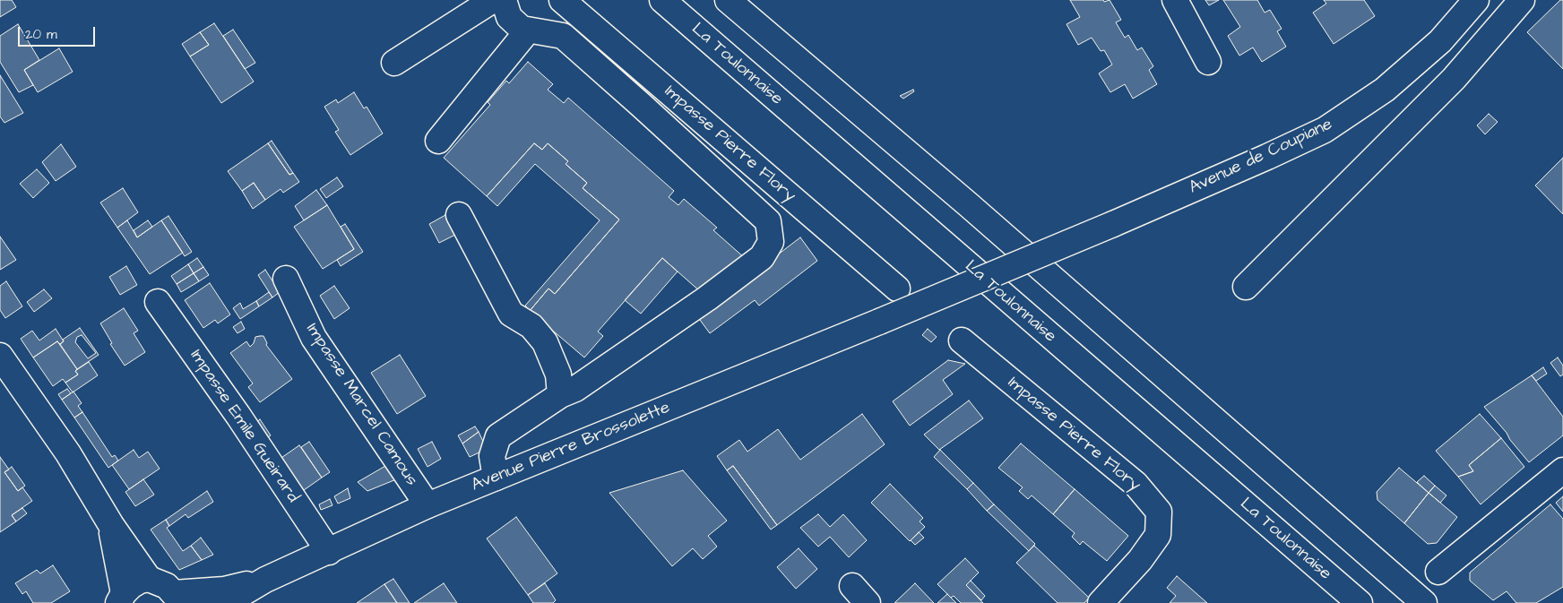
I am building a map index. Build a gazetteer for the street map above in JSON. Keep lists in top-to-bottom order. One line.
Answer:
{"streets":{"main road":["La Toulonnaise","Impasse Pierre Flory","Avenue de Coupiane","Impasse Marcel Camous","Impasse Emile Gueirard","Avenue Pierre Brossolette"]},"crossings":[["Avenue de Coupiane","Avenue Pierre Brossolette"],["Impasse Marcel Camous","Avenue Pierre Brossolette"],["Impasse Emile Gueirard","Avenue Pierre Brossolette"]],"scale_bar":"20 m"}
